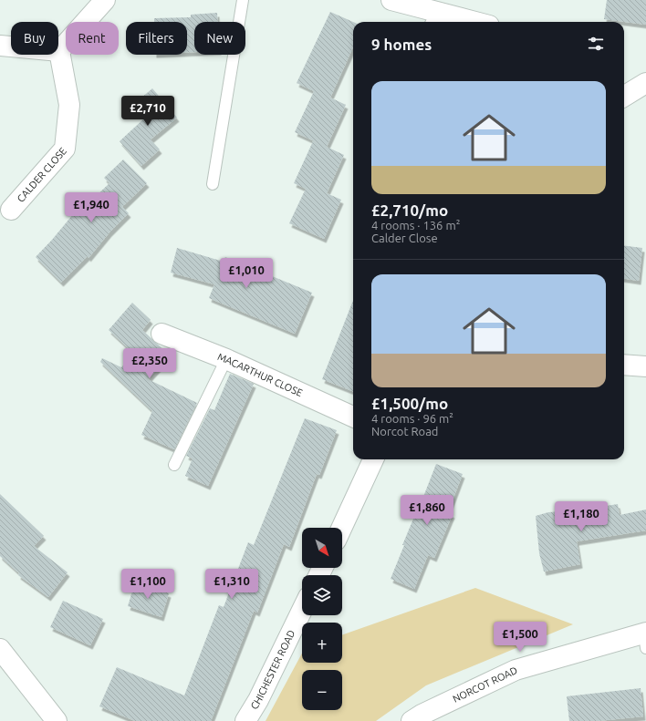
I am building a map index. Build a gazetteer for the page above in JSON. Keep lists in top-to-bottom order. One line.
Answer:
{"streets":{"street":["CALDER CLOSE","MACARTHUR CLOSE","CHICHESTER ROAD","NORCOT ROAD"]},"north":"bottom right","page":{"chip":["Buy","Rent","Filters","New"],"heading":"9 homes","list":[{"name":"£2,710/mo","note":"4 rooms · 136 m² · Calder Close"},{"name":"£1,500/mo","note":"4 rooms · 96 m² · Norcot Road"}],"price":["£2,710","£1,940","£1,010","£2,350","£1,860","£1,180","£1,100","£1,310","£1,500"],"map_buttons":["+","−"]}}
